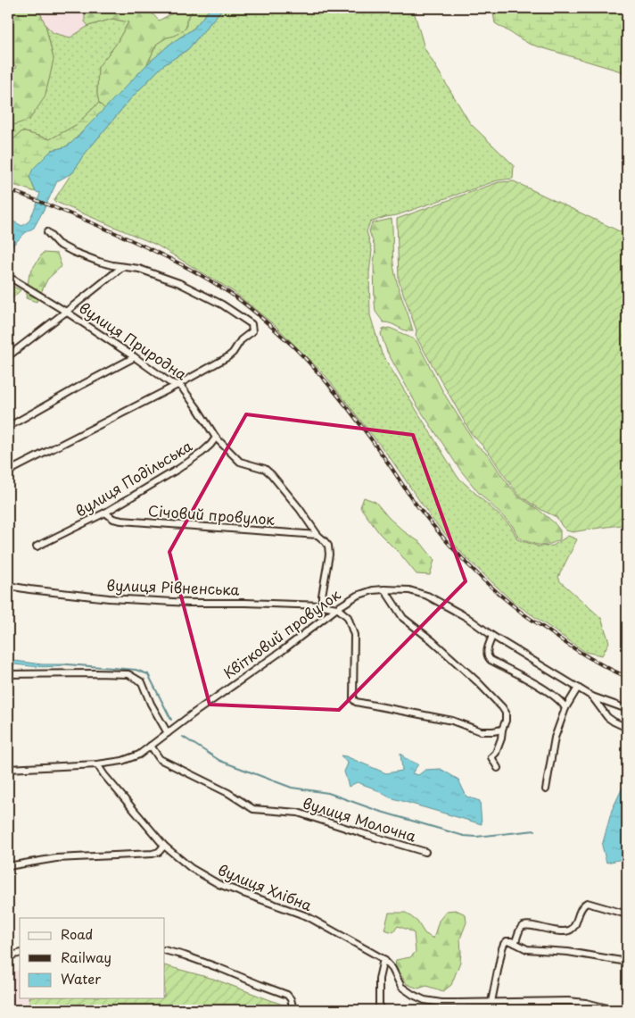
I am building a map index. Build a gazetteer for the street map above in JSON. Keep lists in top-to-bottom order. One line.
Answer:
{"streets":{"street":["вулиця Природна","вулиця Подільська","Січовий провулок","вулиця Рівненська","Квітковий провулок","вулиця Молочна","вулиця Хлібна"]},"crossings":[["вулиця Природна","вулиця Подільська"],["вулиця Природна","Січовий провулок"],["вулиця Природна","вулиця Рівненська"],["вулиця Подільська","Січовий провулок"],["вулиця Рівненська","Квітковий провулок"],["Квітковий провулок","вулиця Молочна"]],"legend":["Road","Railway","Water"]}
